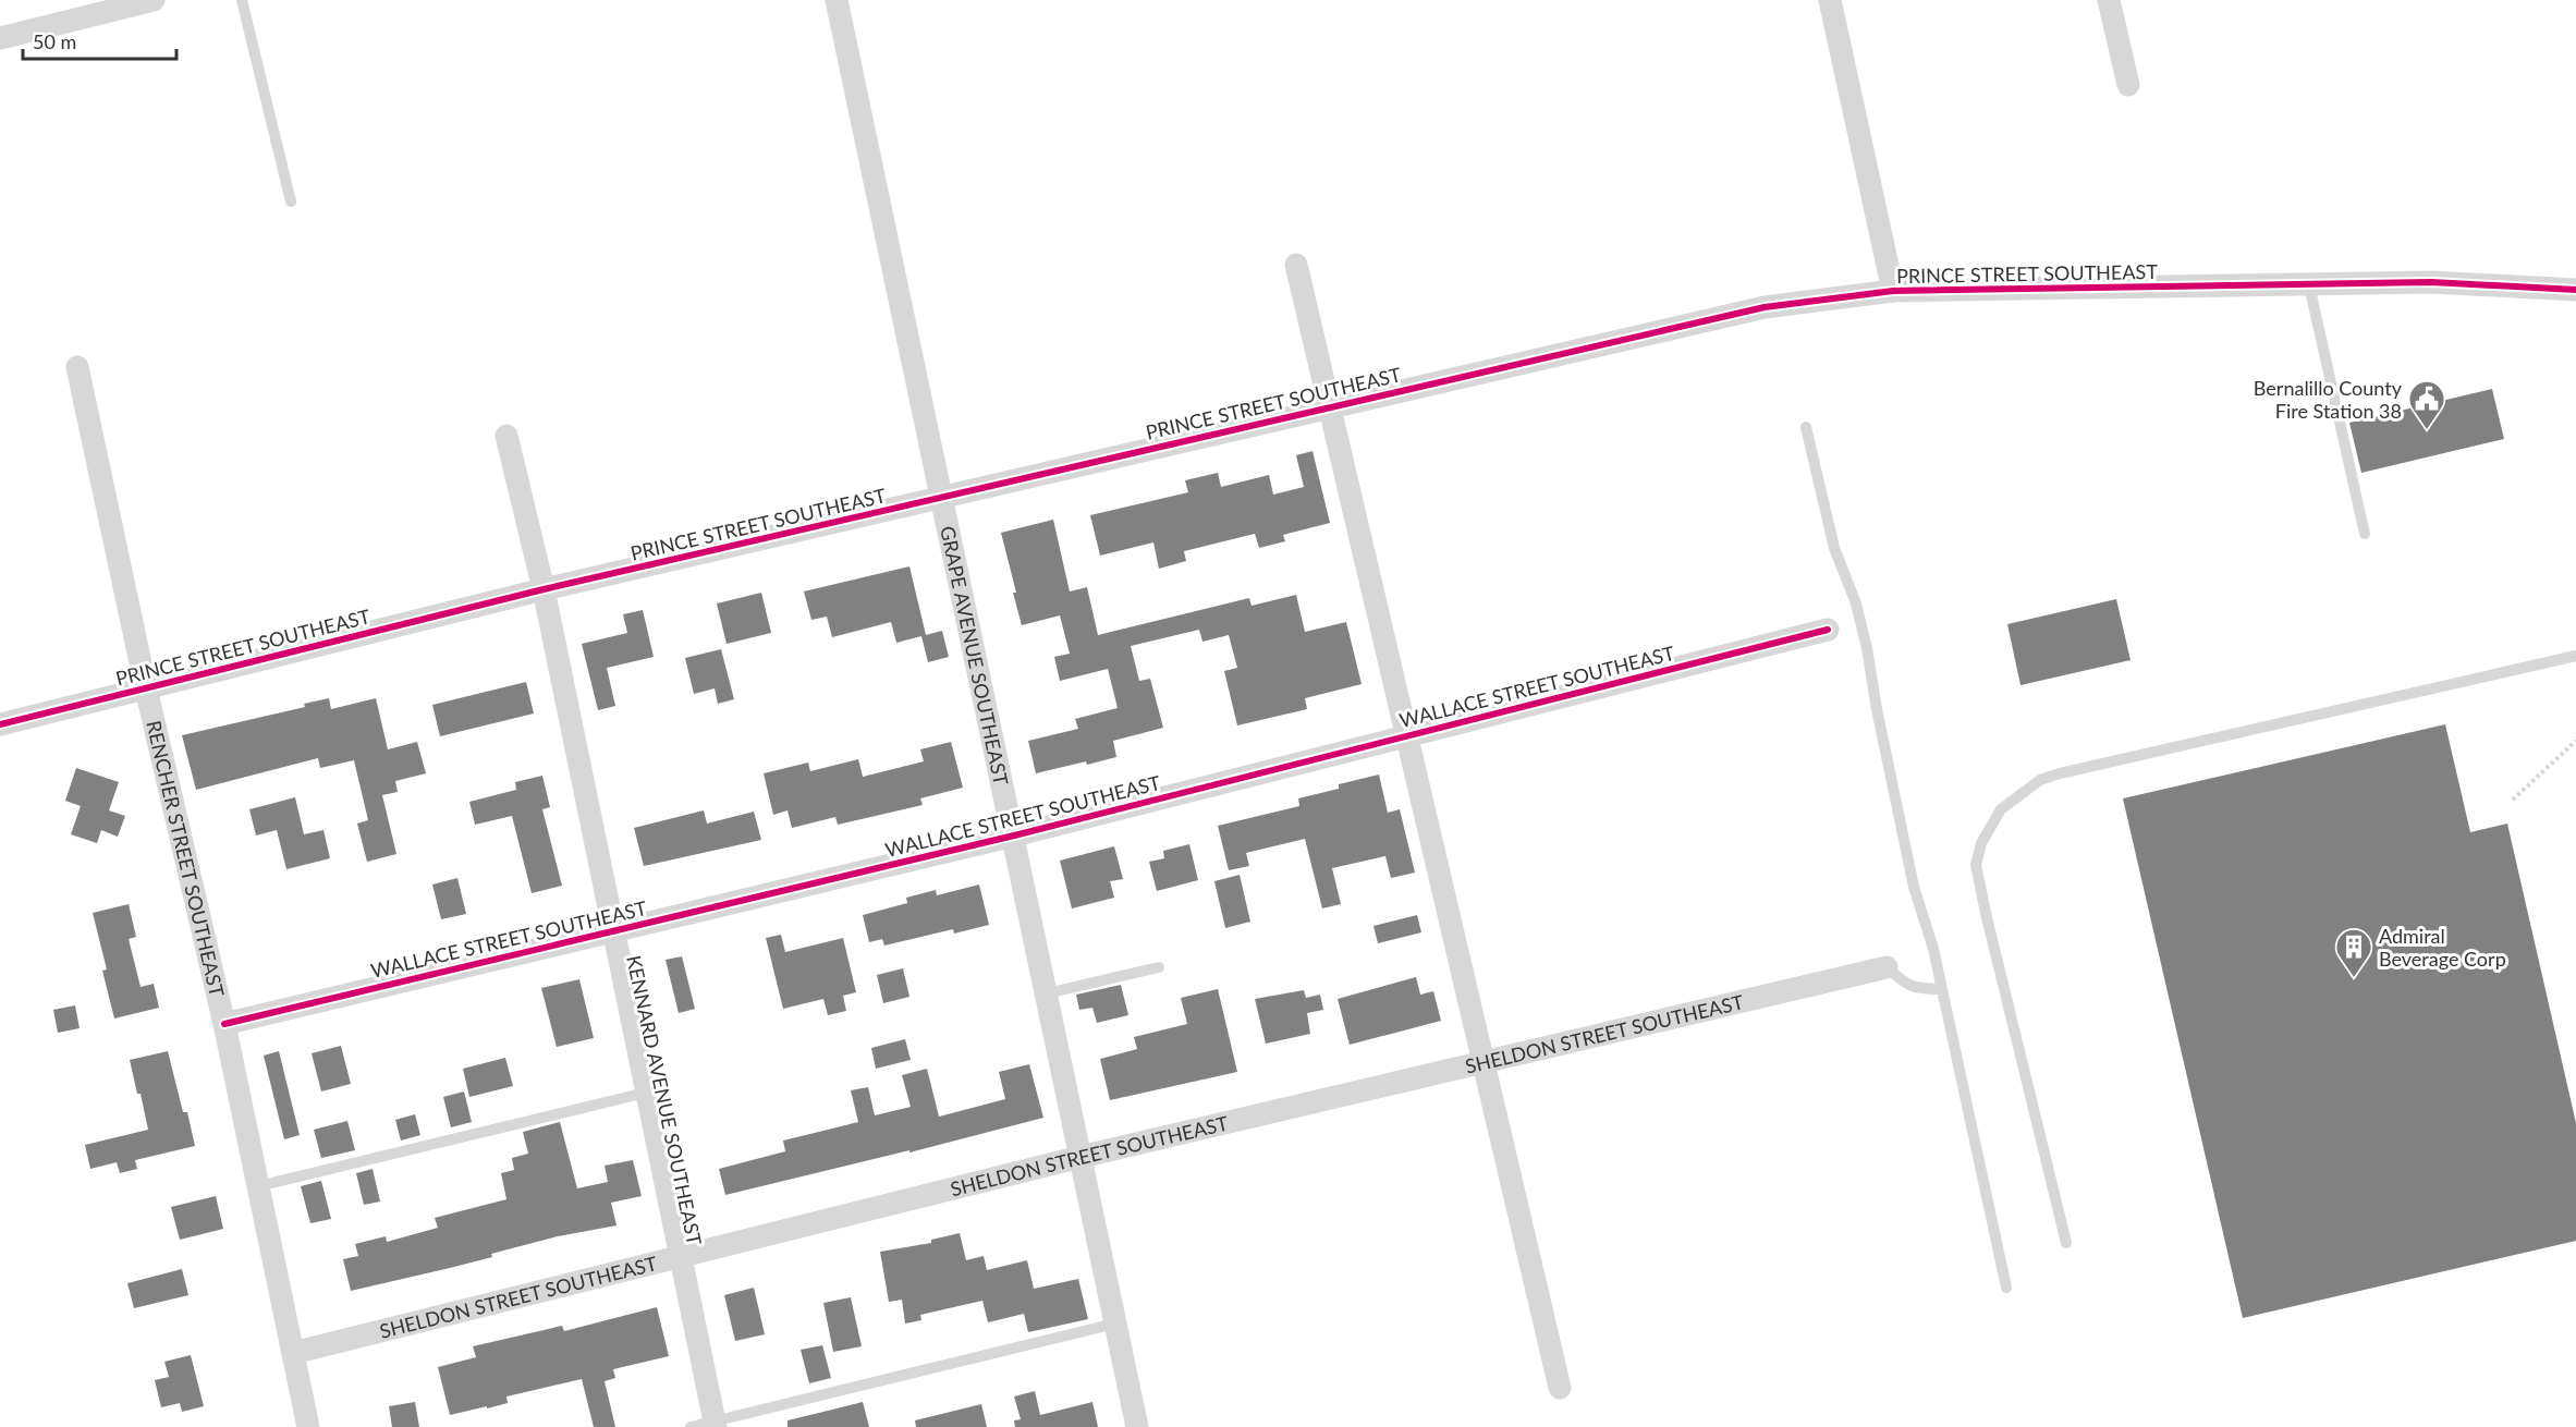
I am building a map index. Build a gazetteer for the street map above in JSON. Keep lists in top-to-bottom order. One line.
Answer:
{"streets":{"street":["PRINCE STREET SOUTHEAST","GRAPE AVENUE SOUTHEAST","WALLACE STREET SOUTHEAST","RENCHER STREET SOUTHEAST","SHELDON STREET SOUTHEAST","KENNARD AVENUE SOUTHEAST"]},"crossings":[["PRINCE STREET SOUTHEAST","GRAPE AVENUE SOUTHEAST"],["PRINCE STREET SOUTHEAST","RENCHER STREET SOUTHEAST"],["PRINCE STREET SOUTHEAST","KENNARD AVENUE SOUTHEAST"],["GRAPE AVENUE SOUTHEAST","WALLACE STREET SOUTHEAST"],["GRAPE AVENUE SOUTHEAST","SHELDON STREET SOUTHEAST"],["WALLACE STREET SOUTHEAST","RENCHER STREET SOUTHEAST"],["WALLACE STREET SOUTHEAST","KENNARD AVENUE SOUTHEAST"],["RENCHER STREET SOUTHEAST","SHELDON STREET SOUTHEAST"],["SHELDON STREET SOUTHEAST","KENNARD AVENUE SOUTHEAST"]],"places":{"public building":["Bernalillo County Fire Station 38"],"building":["Admiral Beverage Corp"]},"scale_bar":"50 m"}
